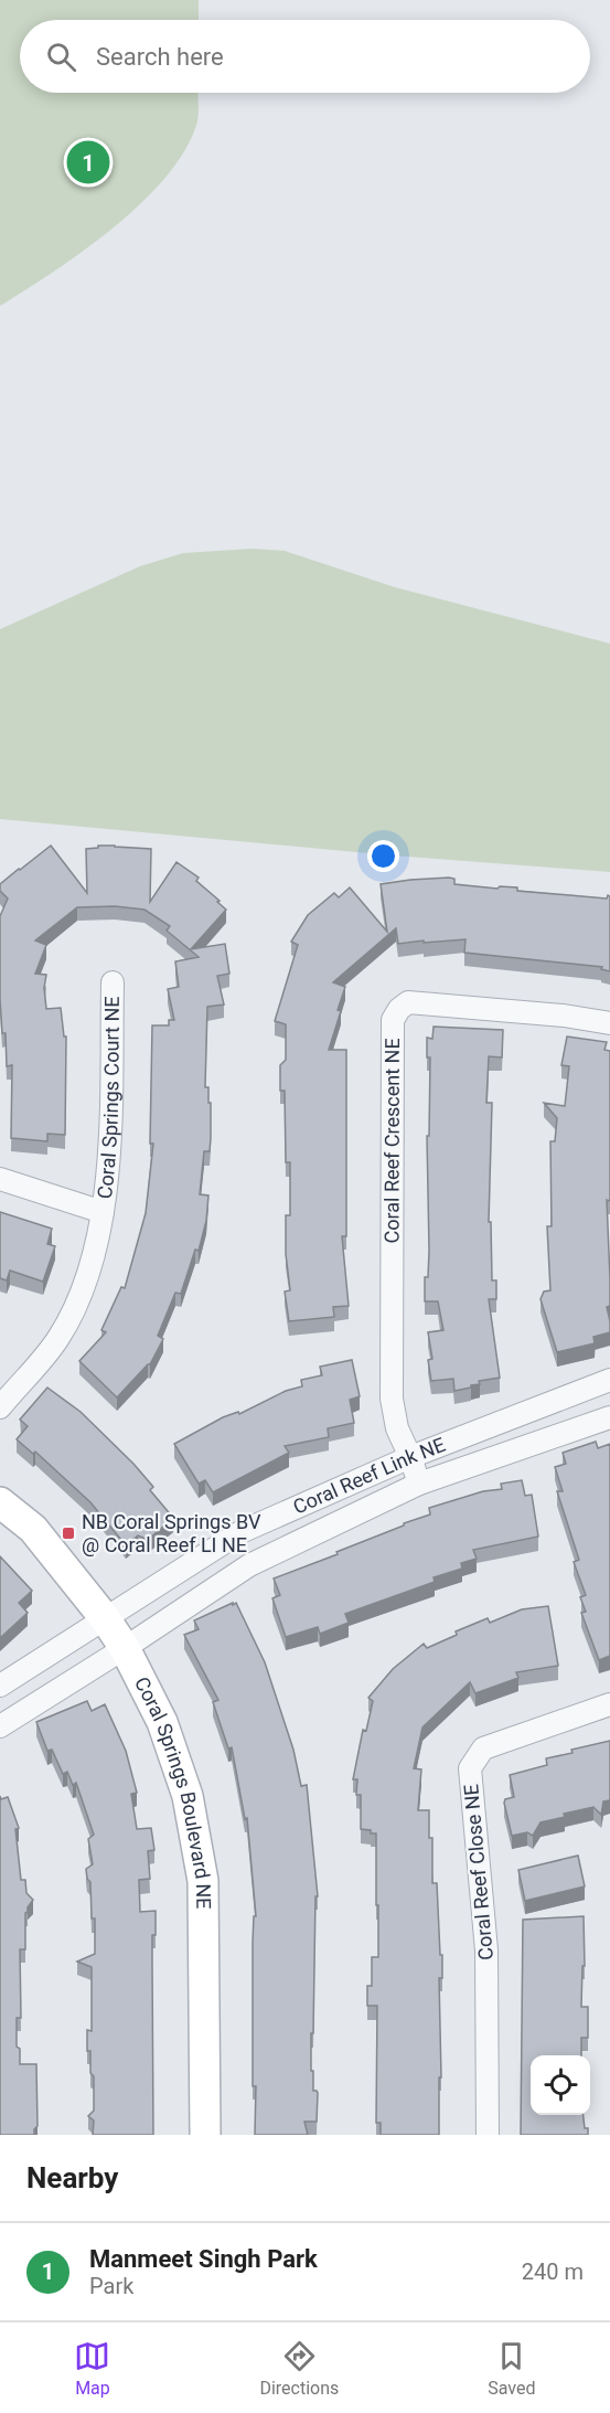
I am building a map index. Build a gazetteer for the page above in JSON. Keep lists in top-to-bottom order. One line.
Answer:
{"streets":{"street":["Coral Springs Court NE","Coral Reef Crescent NE","Coral Reef Link NE","Coral Springs Boulevard NE","Coral Reef Close NE"]},"crossings":[["Coral Reef Crescent NE","Coral Reef Link NE"],["Coral Reef Link NE","Coral Springs Boulevard NE"]],"places":{"transit":["NB Coral Springs BV @ Coral Reef LI NE"]},"page":{"search":"Search here","pins":"1","heading":"Nearby","list":[{"mark":"1","name":"Manmeet Singh Park","note":"Park","value":"240 m"}],"nav":["Map","Directions","Saved"]}}
